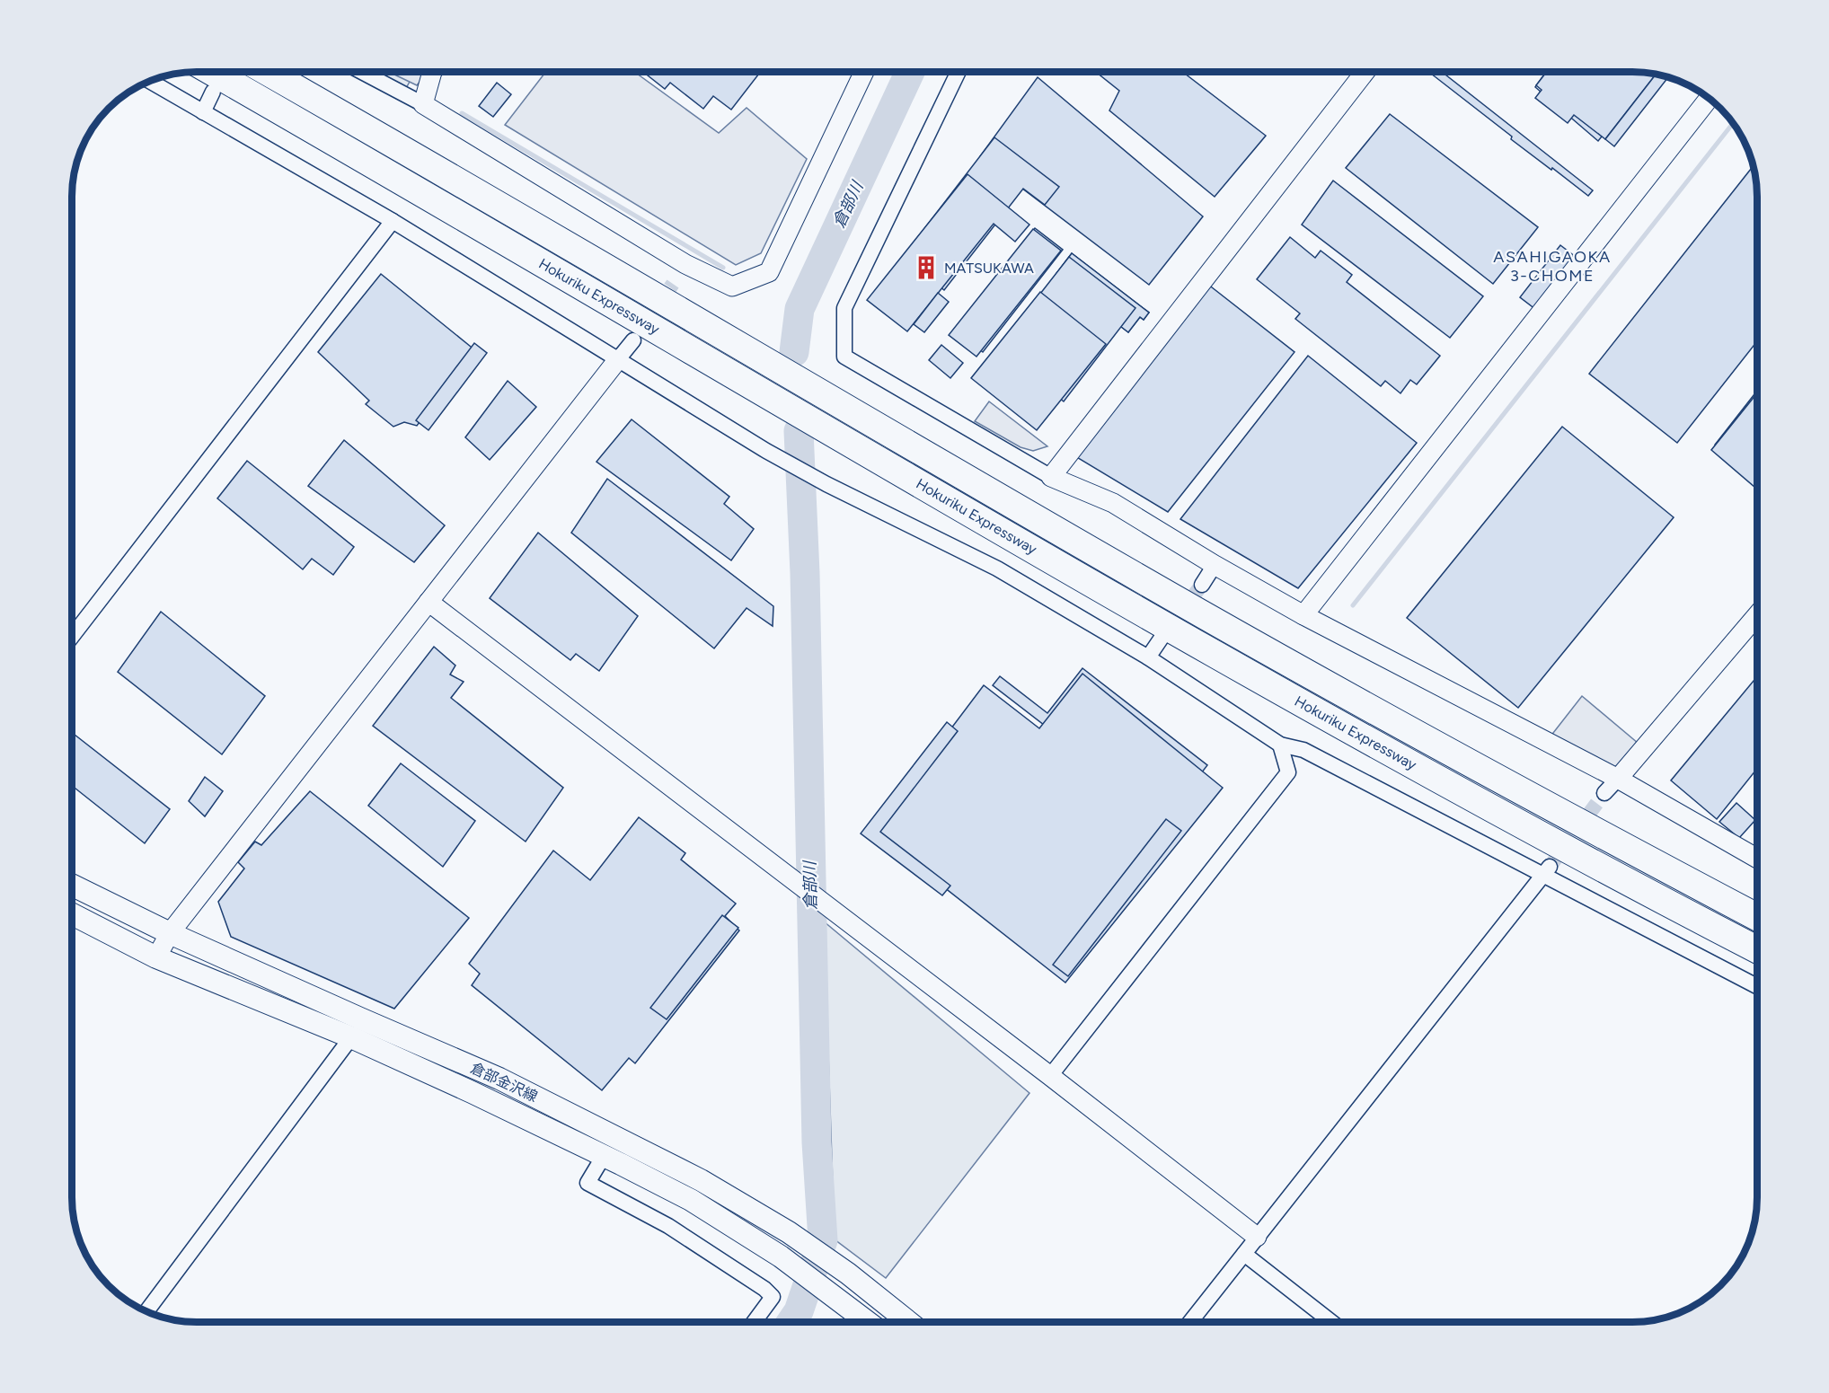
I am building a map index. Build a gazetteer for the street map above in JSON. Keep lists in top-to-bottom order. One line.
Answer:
{"streets":{"highway":["Hokuriku Expressway"],"main road":["倉部金沢線"]},"districts":["ASAHIGAOKA 3-CHOME"],"water":["倉部川"],"places":{"building":["MATSUKAWA"]}}
